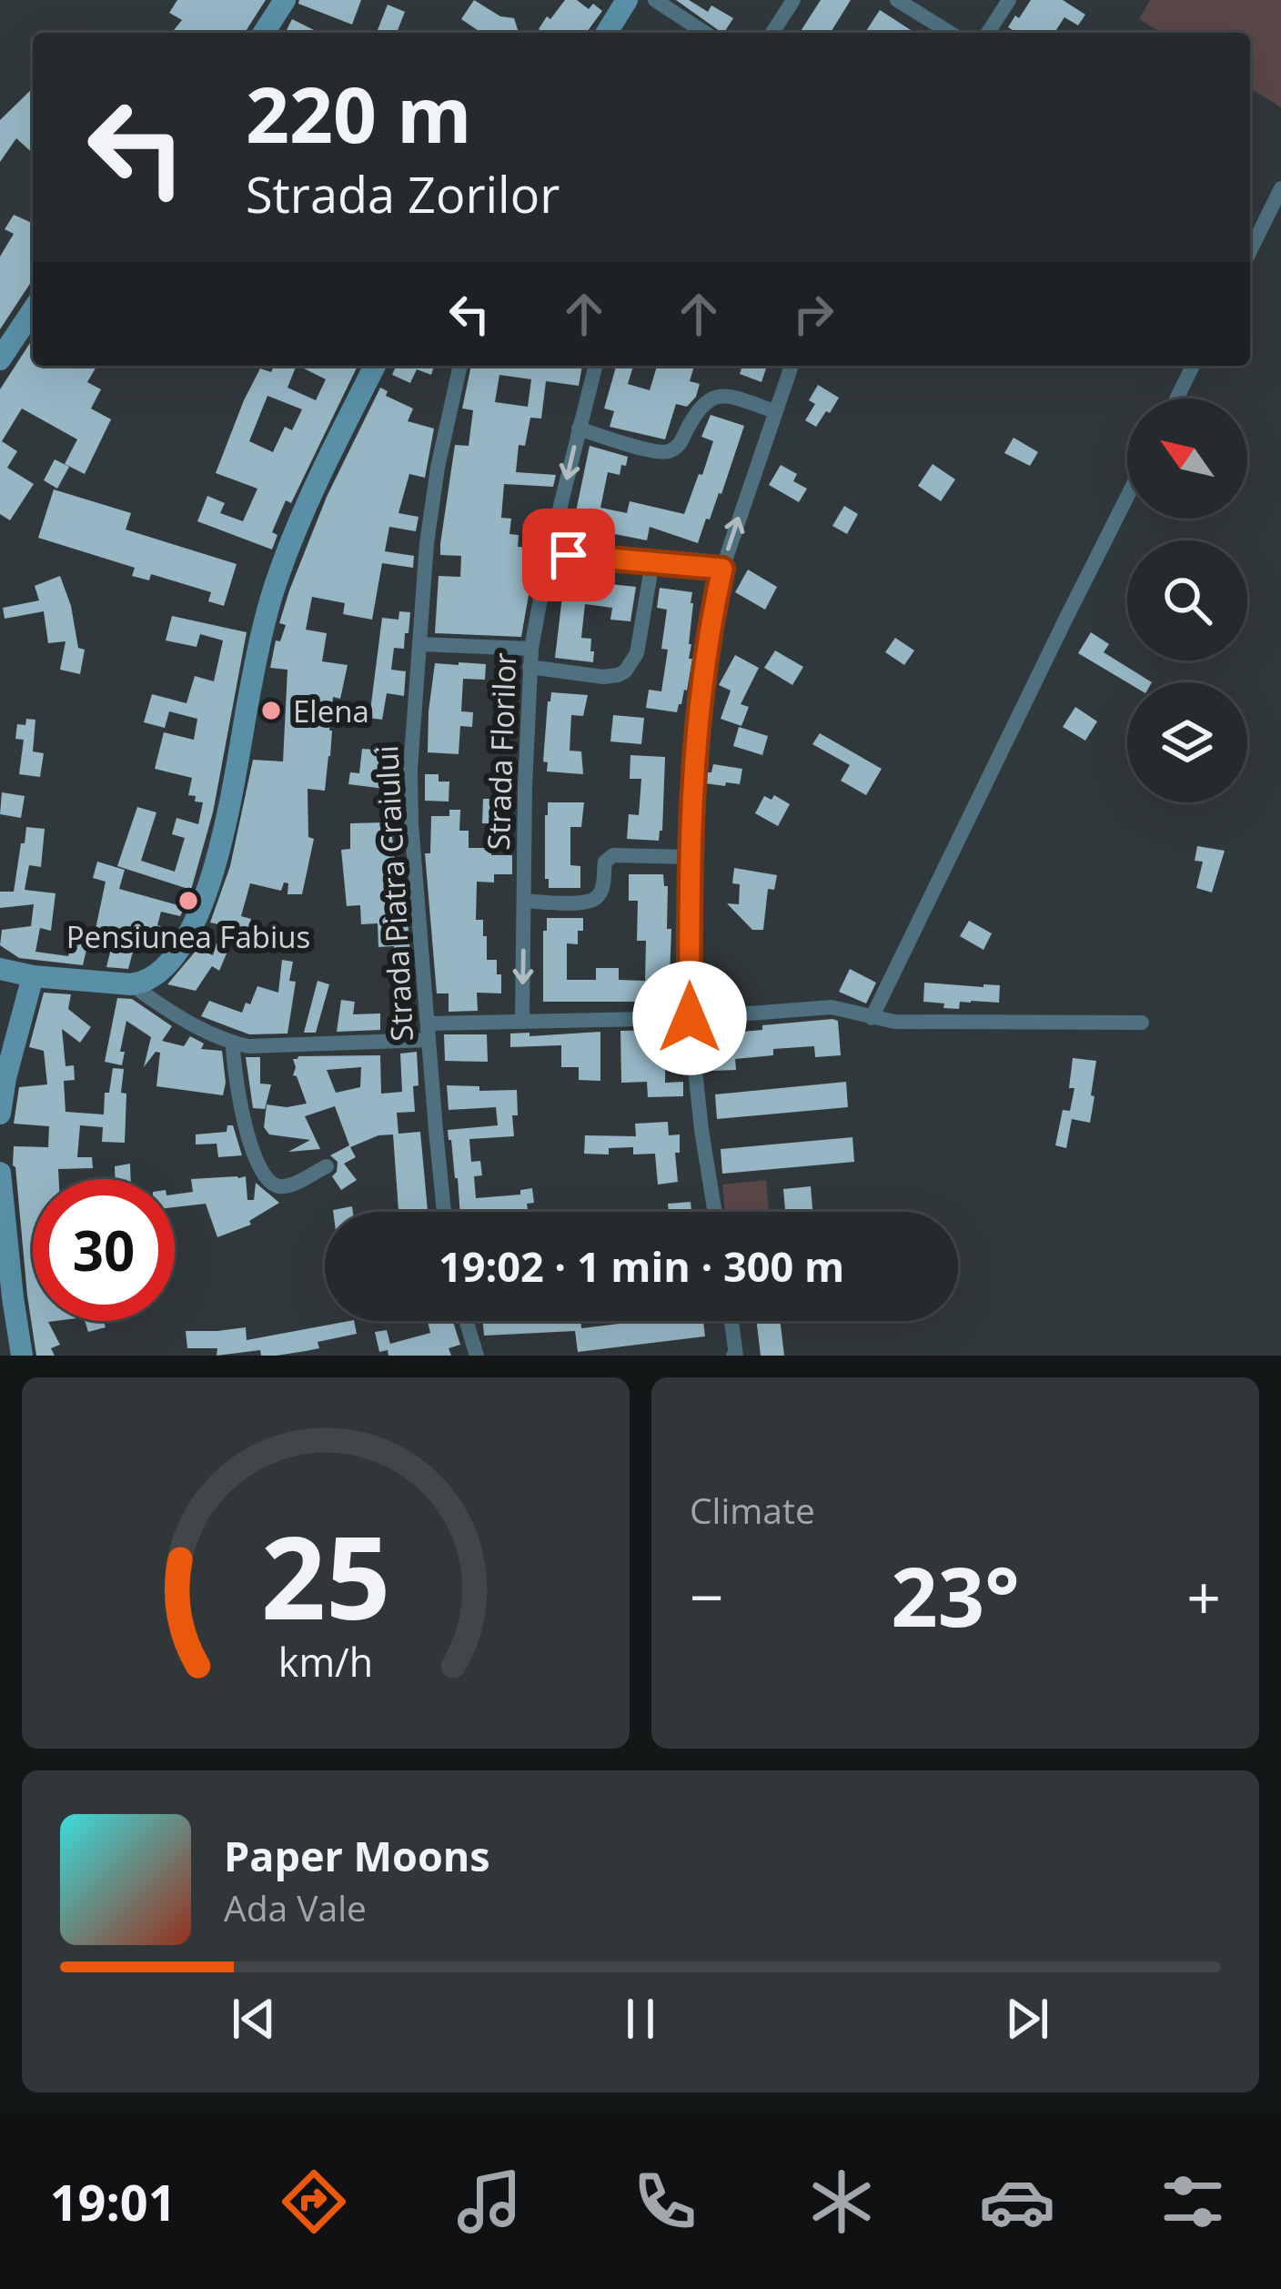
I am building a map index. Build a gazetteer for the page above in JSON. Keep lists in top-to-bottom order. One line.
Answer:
{"streets":{"street":["Strada Florilor","Strada Piatra Craiului"]},"one_way":["Strada Florilor"],"places":["Elena","Pensiunea Fabius"],"north":"top left","page":{"turn":["220 m","Strada Zorilor"],"limit":"30","trip":"19:02 · 1 min · 300 m","tile":"Climate","heat":["−","23°","+"],"song":["Paper Moons","Ada Vale"],"tabs":"19:01","gauge":["25","km/h"]}}
